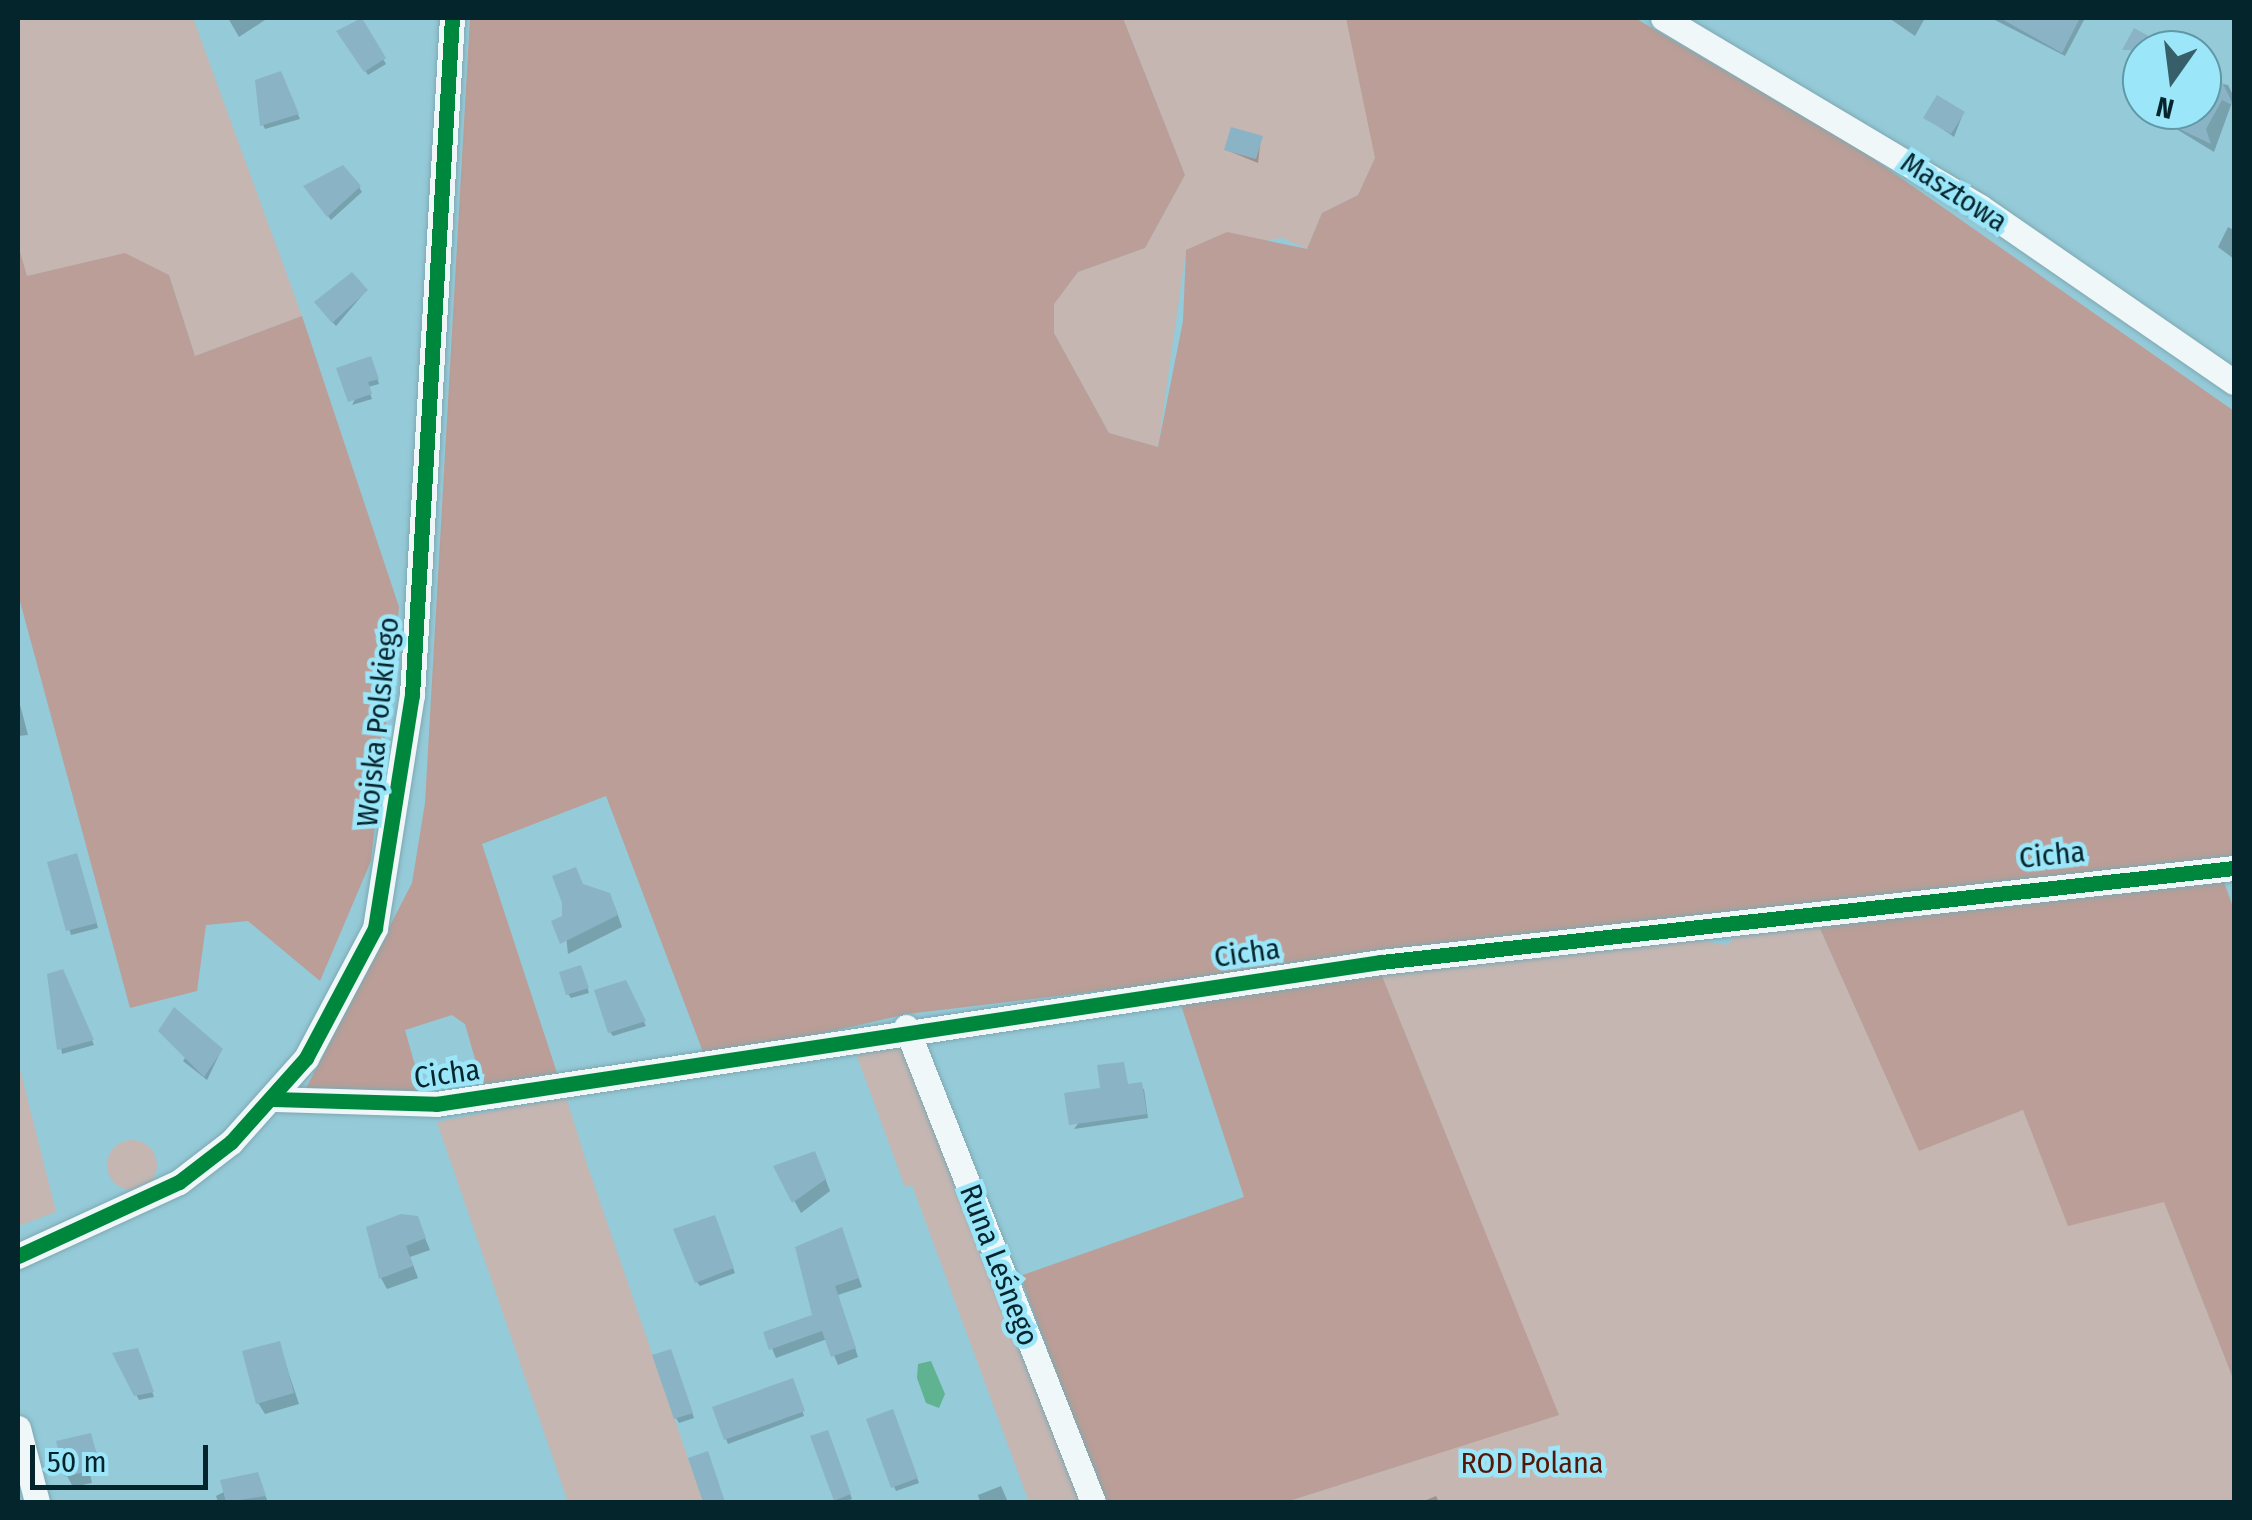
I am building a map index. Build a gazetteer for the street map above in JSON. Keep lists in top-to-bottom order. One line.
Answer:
{"streets":{"street":["Masztowa","Wojska Polskiego","Cicha","Runa Leśnego"]},"crossings":[["Wojska Polskiego","Cicha"],["Cicha","Runa Leśnego"]],"parks":["ROD Polana"],"scale_bar":"50 m","north":"bottom"}
